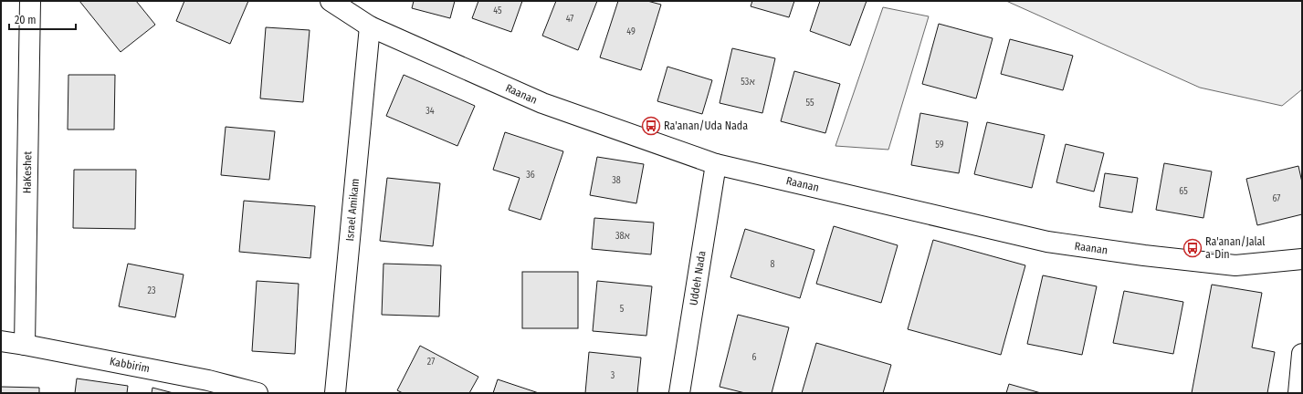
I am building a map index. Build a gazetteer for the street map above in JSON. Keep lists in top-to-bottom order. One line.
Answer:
{"streets":{"street":["Raanan","HaKeshet","Israel Amikam","Uddeh Nada","Kabbirim"]},"crossings":[["Raanan","Israel Amikam"],["Raanan","Uddeh Nada"],["HaKeshet","Kabbirim"]],"places":{"bus stop":["Ra'anan/Uda Nada","Ra'anan/Jalal a-Din"]},"house_numbers":["45","47","49","53א","55","34","59","36","38","65","67","38א","8","23","5","6","27","3"],"scale_bar":"20 m"}
